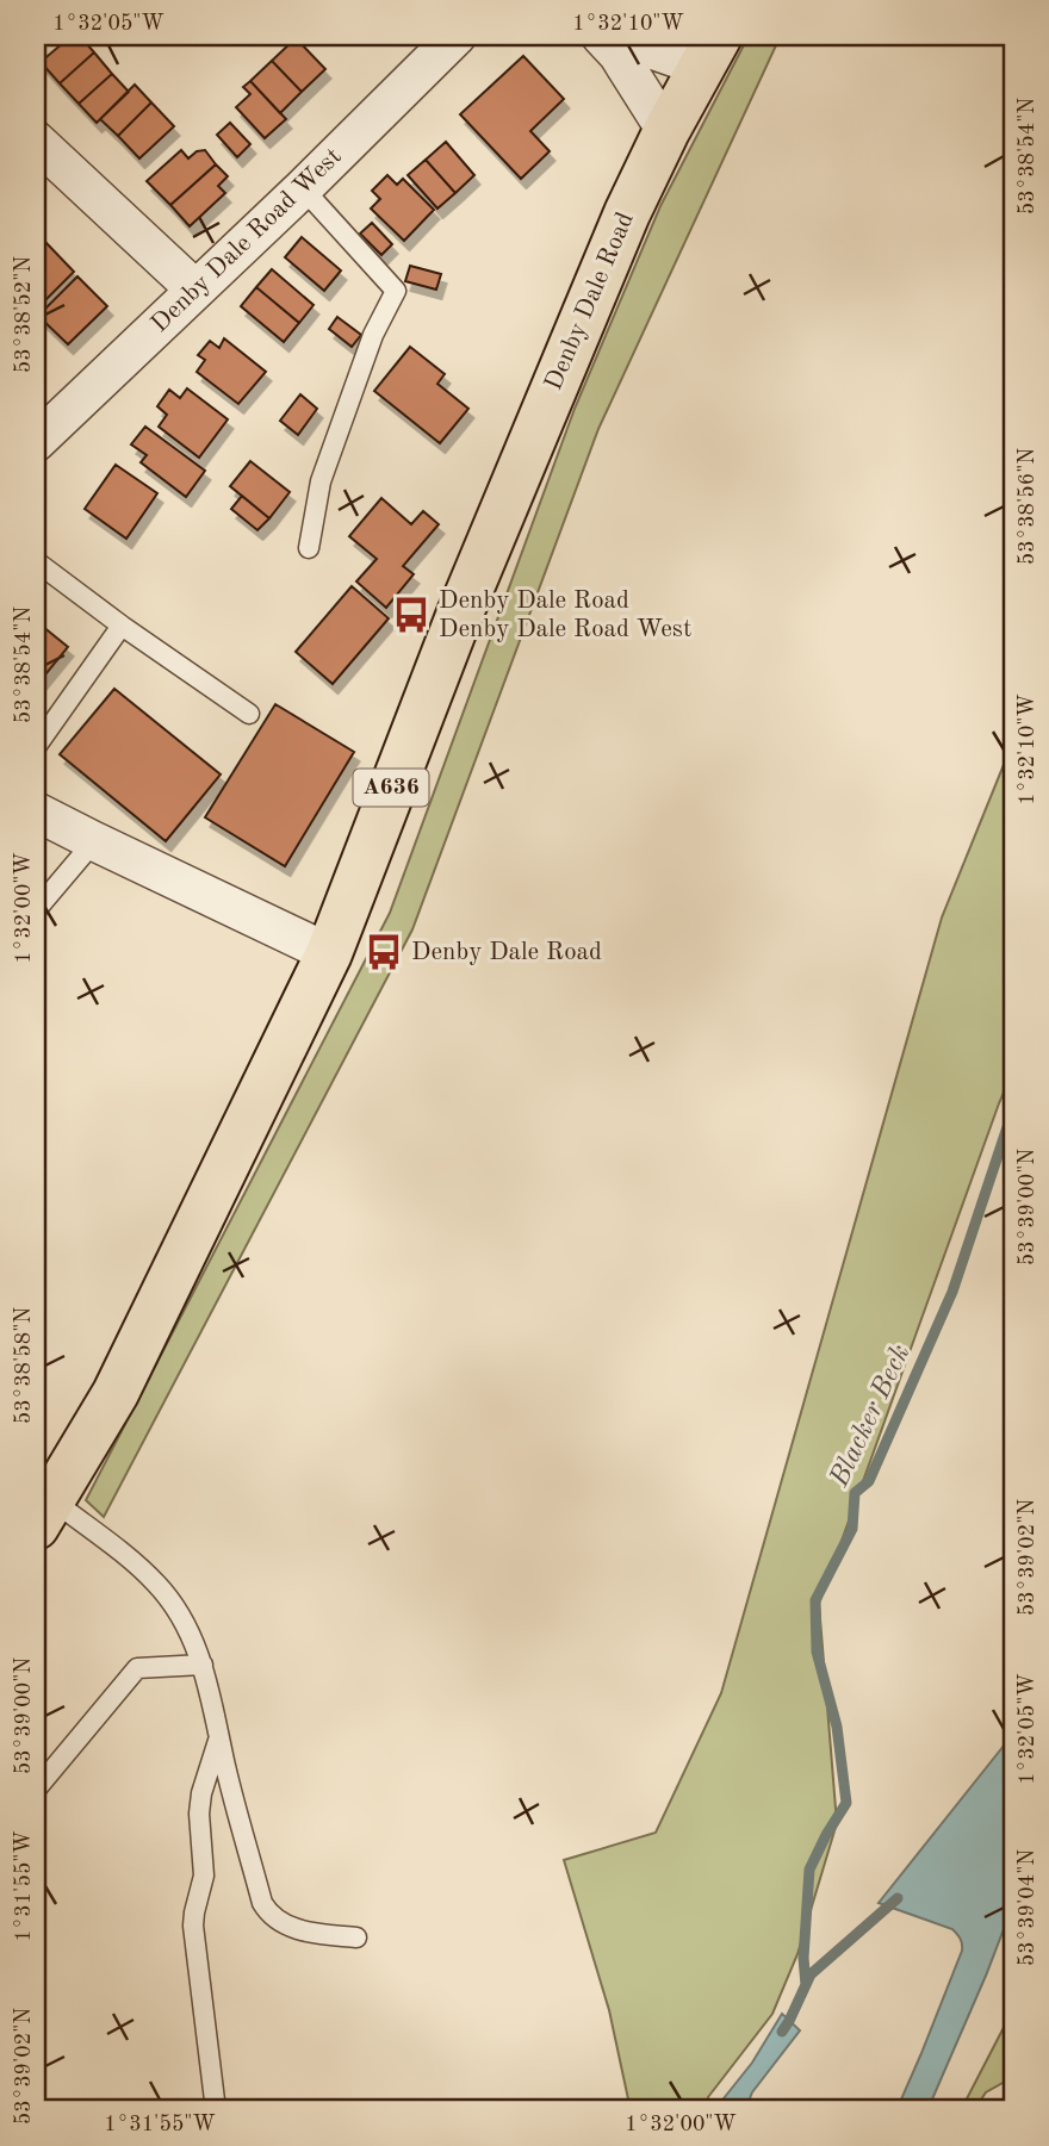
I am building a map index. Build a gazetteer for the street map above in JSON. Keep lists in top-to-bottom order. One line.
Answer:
{"streets":{"main road":["Denby Dale Road","A636"],"street":["Denby Dale Road West"]},"water":["Blacker Beck"],"places":{"bus stop":["Denby Dale Road Denby Dale Road West","Denby Dale Road"]},"coordinates":["1°32'05\"W","1°32'10\"W","53°38'54\"N","53°38'52\"N","53°38'56\"N","1°32'00\"W","53°39'00\"N","53°38'58\"N","53°39'02\"N","1°31'55\"W","53°39'04\"N"]}
